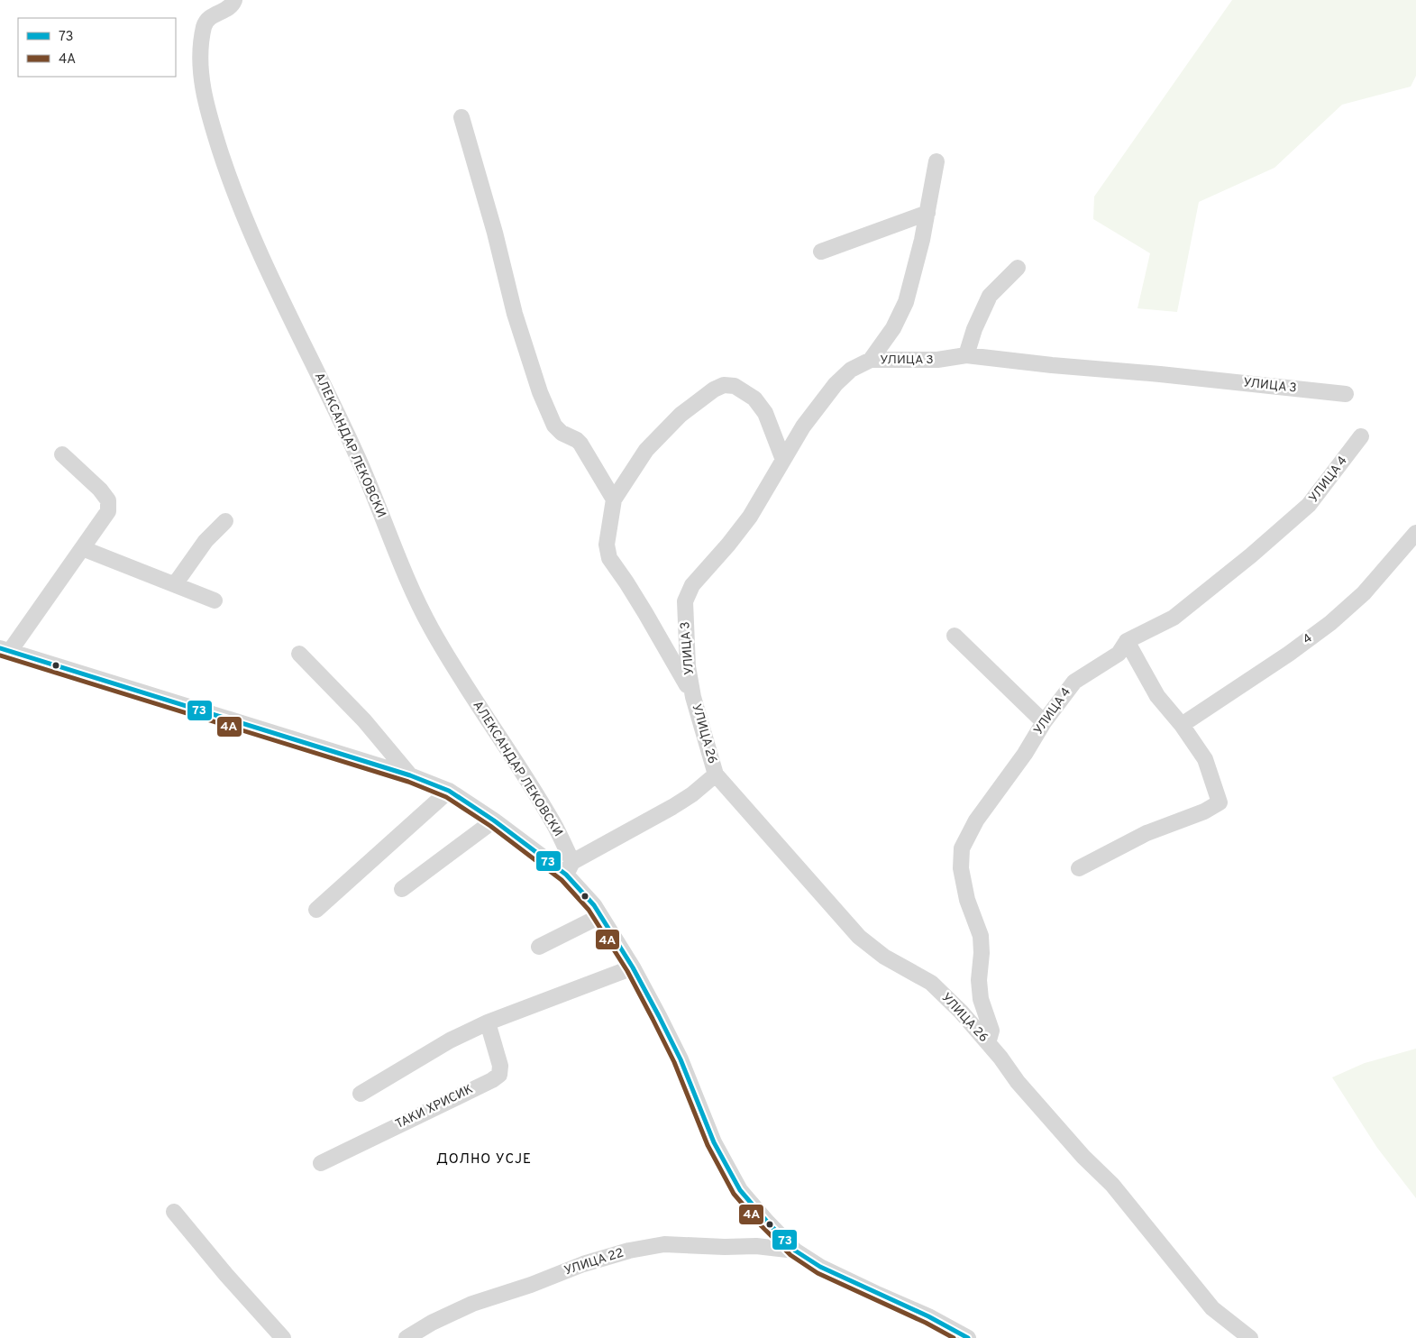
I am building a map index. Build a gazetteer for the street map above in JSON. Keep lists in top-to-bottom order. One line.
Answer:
{"streets":{"street":["УЛИЦА 3","АЛЕКСАНДАР ЛЕКОВСКИ","УЛИЦА 4","4","УЛИЦА 26","ТАКИ ХРИСИК","УЛИЦА 22"]},"crossings":[["УЛИЦА 3","УЛИЦА 26"],["УЛИЦА 4","УЛИЦА 26"]],"districts":["ДОЛНО УСЈЕ"],"lines":["transit line 73","transit line 4A"],"legend":["73","4A"]}
